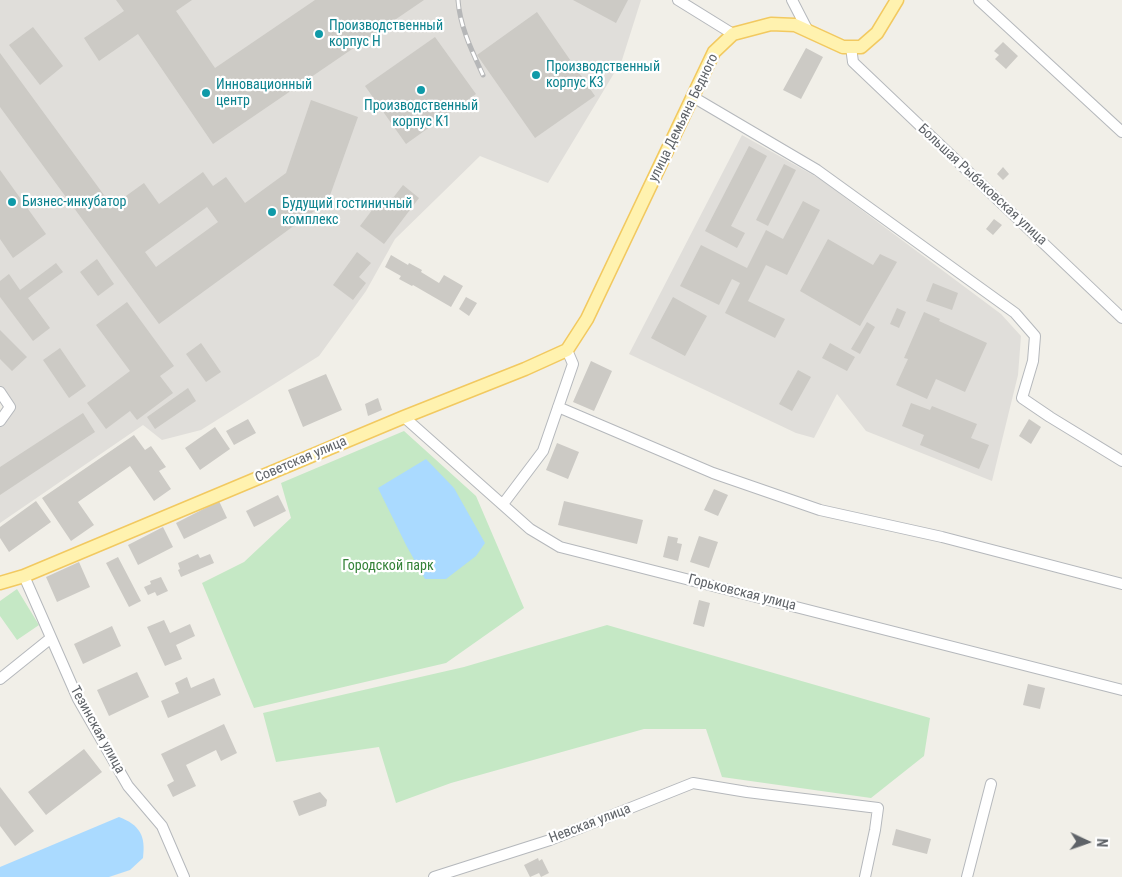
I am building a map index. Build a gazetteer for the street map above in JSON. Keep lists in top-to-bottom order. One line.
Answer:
{"streets":{"main road":["улица Демьяна Бедного","Советская улица"],"street":["Большая Рыбаковская улица","Горьковская улица","Тезинская улица","Невская улица"]},"crossings":[["улица Демьяна Бедного","Большая Рыбаковская улица"],["улица Демьяна Бедного","Советская улица"],["Советская улица","Горьковская улица"],["Советская улица","Тезинская улица"]],"parks":["Городской парк"],"places":["Производственный корпус H","Производственный корпус K3","Производственный корпус K1","Инновационный центр","Бизнес-инкубатор","Будущий гостиничный комплекс"],"north":"right"}
